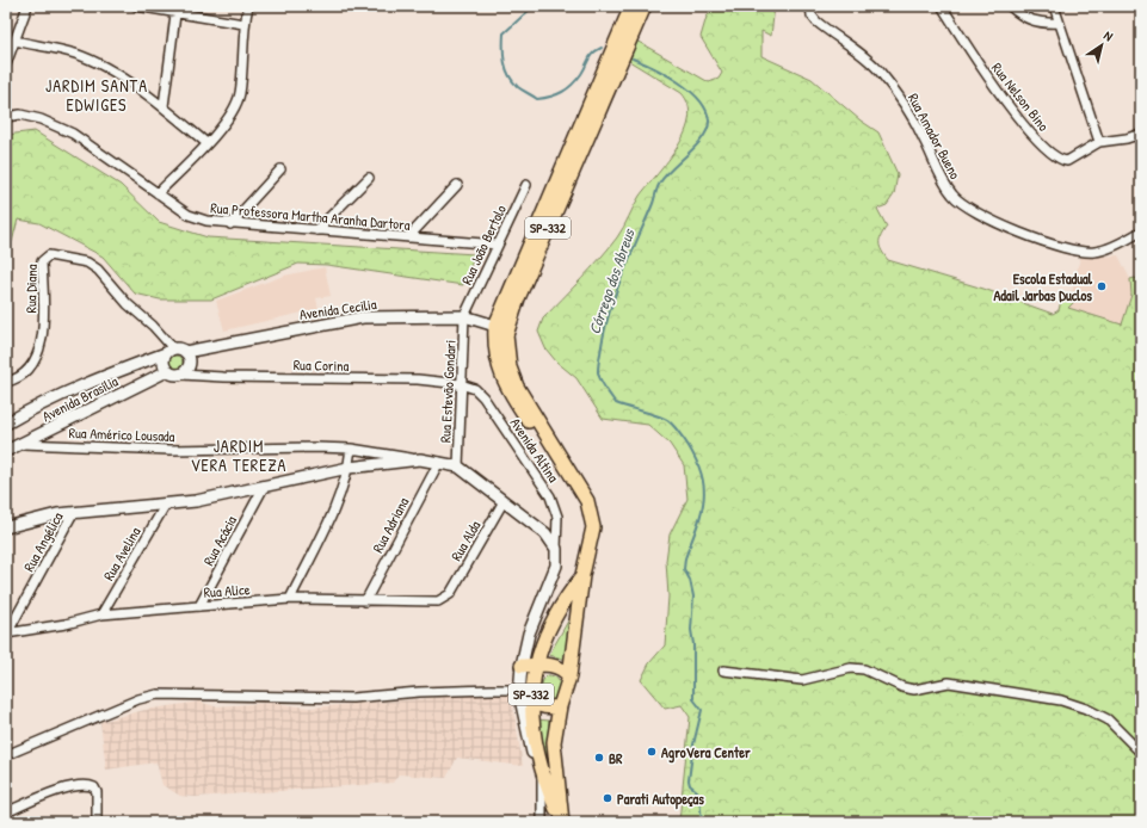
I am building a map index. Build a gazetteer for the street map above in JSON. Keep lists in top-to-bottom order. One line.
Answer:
{"streets":{"main road":["SP-332"],"street":["Rua Nelson Bino","Rua Amador Bueno","Rua Professora Martha Aranha Dartora","Rua João Bertolo","Rua Diana","Avenida Cecilia","Rua Corina","Rua Estevão Gondari","Avenida Brasília","Rua Américo Lousada","Avenida Altina","Rua Adriana","Rua Acácia","Rua Alda","Rua Angélica","Rua Avelina","Rua Alice"]},"crossings":[["Rua Professora Martha Aranha Dartora","Rua João Bertolo"],["SP-332","Avenida Cecilia"],["Rua João Bertolo","Avenida Cecilia"],["Rua João Bertolo","Rua Estevão Gondari"],["Rua Diana","Avenida Cecilia"],["Rua Diana","Rua Corina"],["Rua Diana","Avenida Brasília"],["Avenida Cecilia","Rua Corina"],["Avenida Cecilia","Rua Estevão Gondari"],["Avenida Cecilia","Avenida Brasília"],["Rua Corina","Rua Estevão Gondari"],["Rua Corina","Avenida Brasília"],["Rua Corina","Avenida Altina"],["Rua Estevão Gondari","Avenida Altina"],["Avenida Brasília","Rua Américo Lousada"],["Rua Adriana","Rua Alice"],["Rua Acácia","Rua Alice"],["Rua Alda","Rua Alice"],["Rua Angélica","Rua Alice"],["Rua Avelina","Rua Alice"]],"districts":["JARDIM SANTA EDWIGES","JARDIM VERA TEREZA"],"water":["Córrego dos Abreus"],"places":["Escola Estadual Adail Jarbas Duclos","AgroVera Center","BR","Parati Autopeças"],"north":"top right"}
